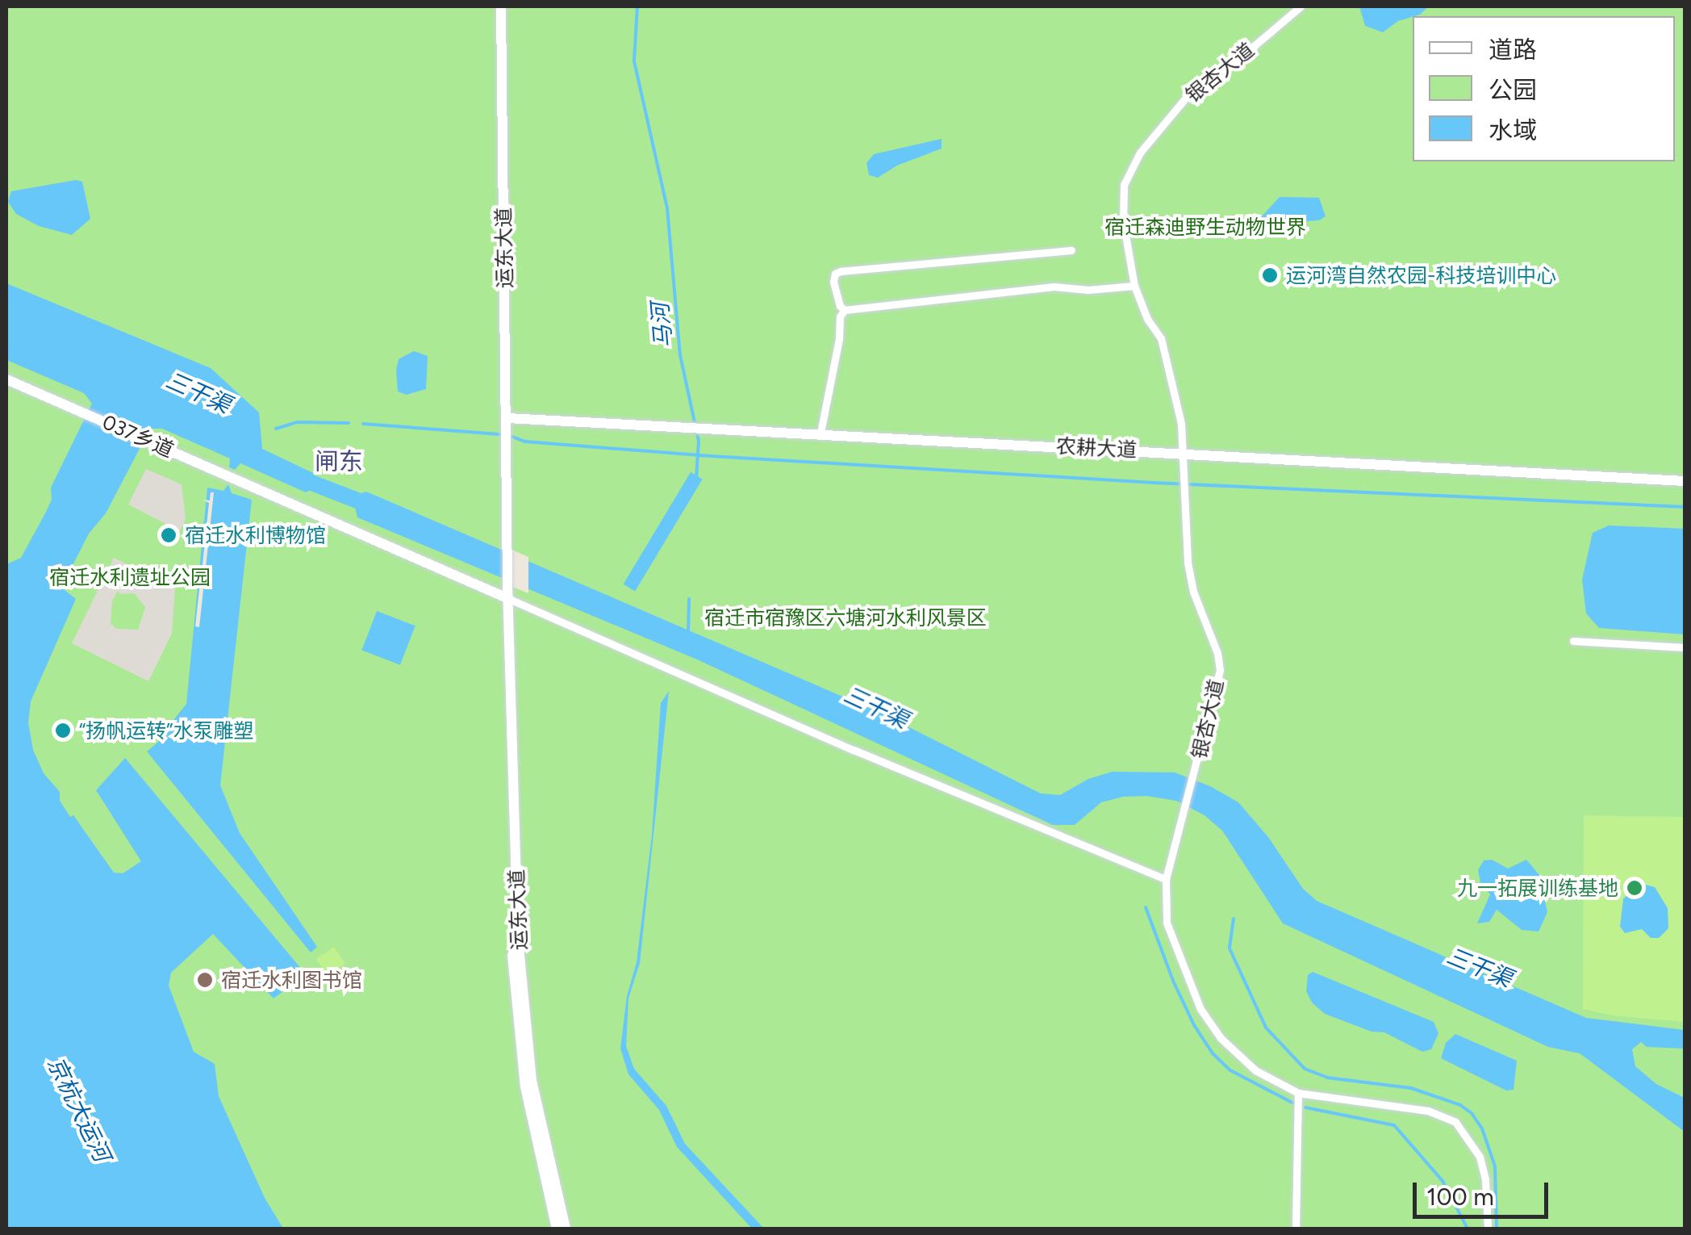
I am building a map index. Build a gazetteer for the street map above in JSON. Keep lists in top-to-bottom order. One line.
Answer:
{"streets":{"main road":["运东大道","037乡道","农耕大道"],"street":["银杏大道"]},"crossings":[["银杏大道","农耕大道"],["运东大道","037乡道"],["运东大道","农耕大道"]],"districts":["闸东"],"water":["马河","三干渠","京杭大运河"],"parks":["宿迁森迪野生动物世界","宿迁水利遗址公园","宿迁市宿豫区六塘河水利风景区"],"places":["运河湾自然农园-科技培训中心","宿迁水利博物馆","“扬帆运转”水泵雕塑","九一拓展训练基地","宿迁水利图书馆"],"legend":["道路","公园","水域"],"scale_bar":"100 m"}
